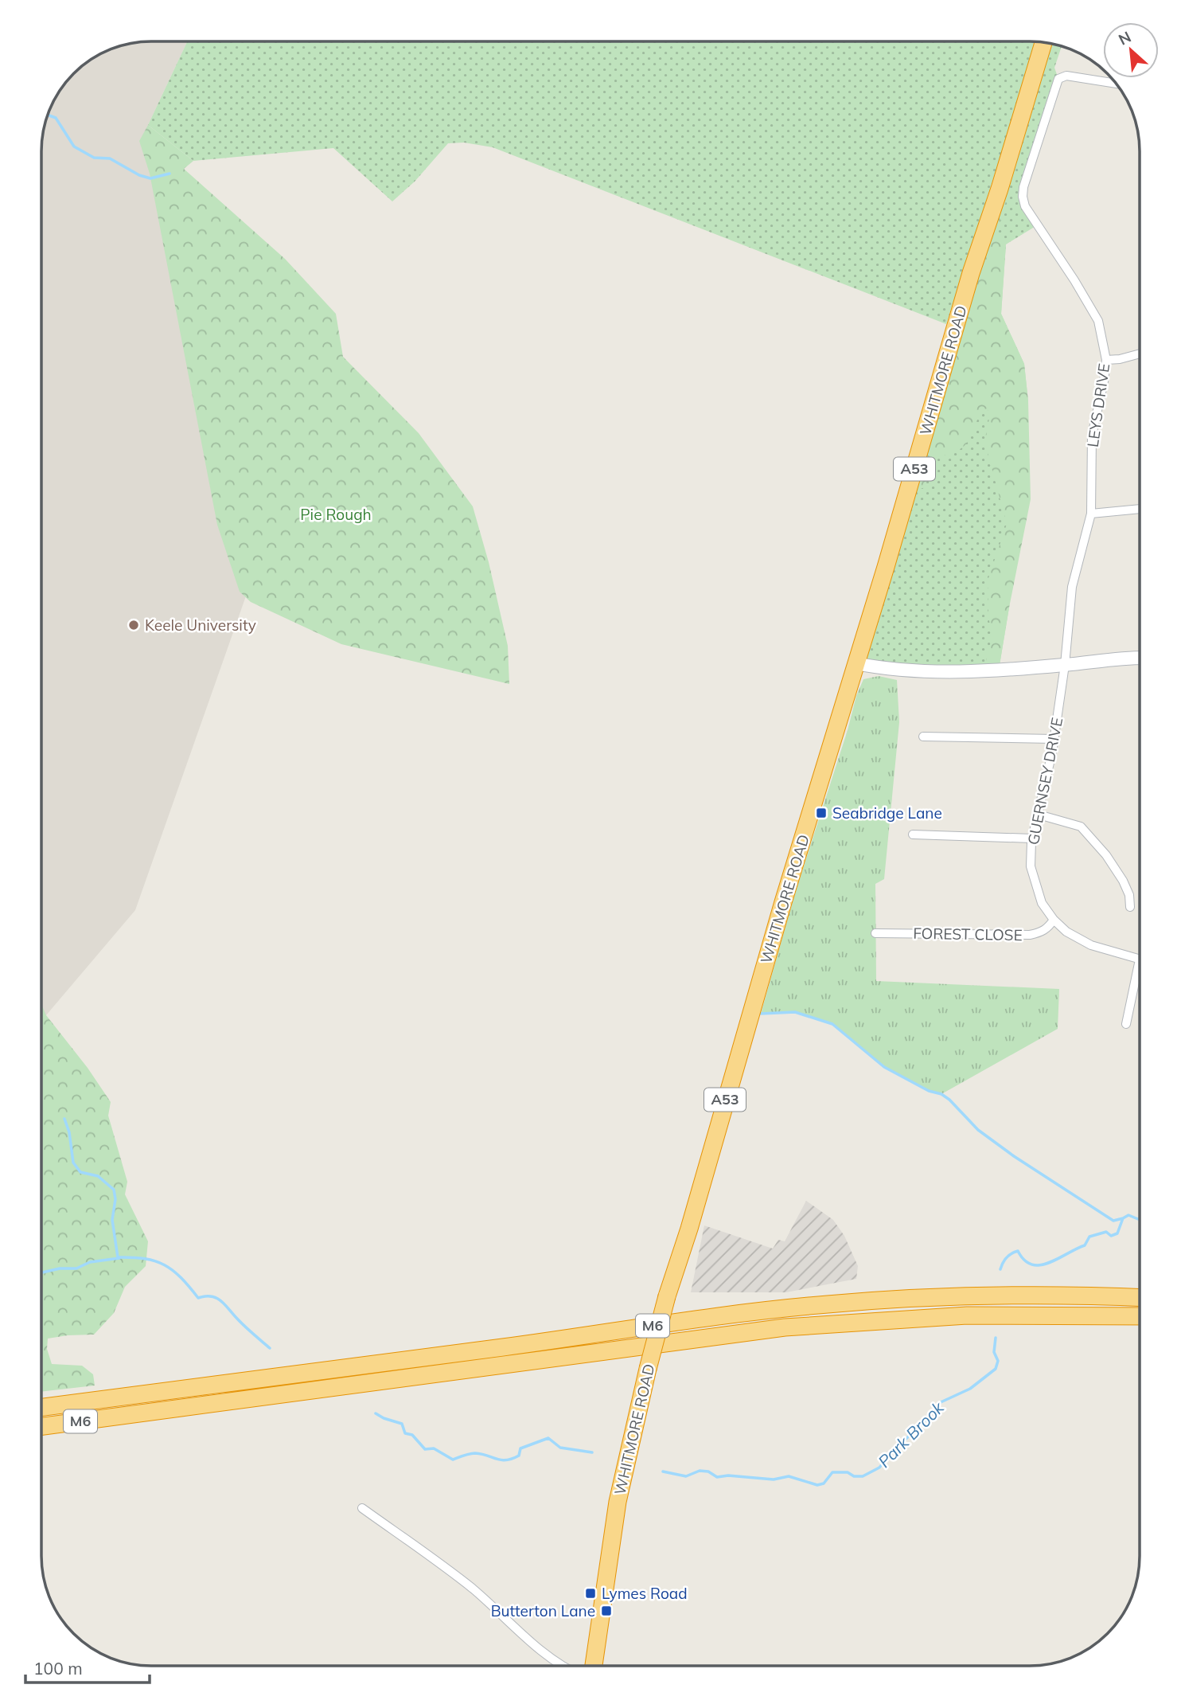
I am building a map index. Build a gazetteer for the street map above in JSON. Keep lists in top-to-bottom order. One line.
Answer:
{"streets":{"highway":["WHITMORE ROAD","A53","M6"],"street":["LEYS DRIVE","GUERNSEY DRIVE","FOREST CLOSE"]},"crossings":[["LEYS DRIVE","GUERNSEY DRIVE"],["GUERNSEY DRIVE","FOREST CLOSE"]],"water":["Park Brook"],"parks":["Pie Rough"],"places":{"other":["Keele University"],"transit":["Seabridge Lane","Lymes Road","Butterton Lane"]},"scale_bar":"100 m","north":"top left"}
